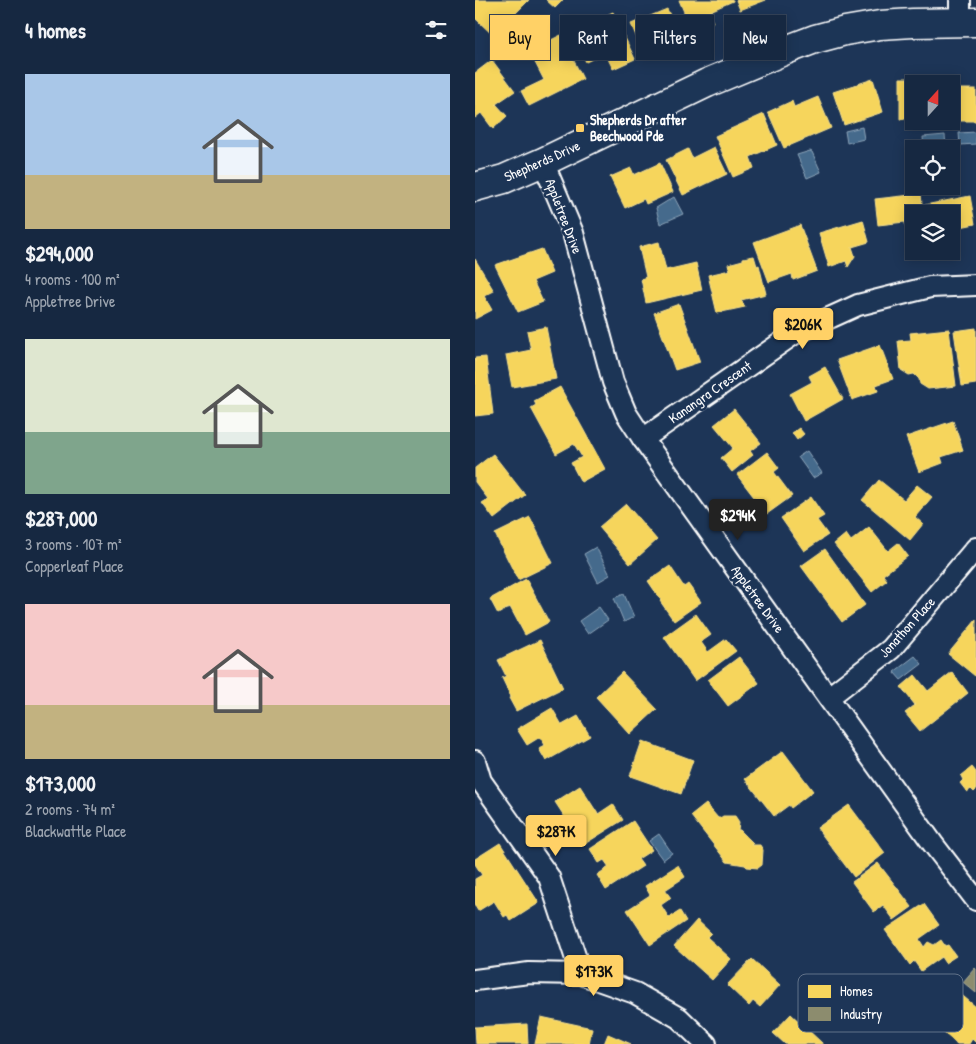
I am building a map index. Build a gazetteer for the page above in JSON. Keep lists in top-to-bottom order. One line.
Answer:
{"streets":{"main road":["Shepherds Drive"],"street":["Appletree Drive","Kanangra Crescent","Jonathon Place"]},"crossings":[["Shepherds Drive","Appletree Drive"],["Appletree Drive","Kanangra Crescent"],["Appletree Drive","Jonathon Place"]],"places":{"transit":["Shepherds Dr after Beechwood Pde"]},"legend":["Homes","Industry"],"north":"top","page":{"heading":"4 homes","chip":["Buy","Rent","Filters","New"],"list":[{"name":"$294,000","note":"4 rooms · 100 m² · Appletree Drive"},{"name":"$287,000","note":"3 rooms · 107 m² · Copperleaf Place"},{"name":"$173,000","note":"2 rooms · 74 m² · Blackwattle Place"}],"price":["$206K","$294K","$287K","$173K"]}}
